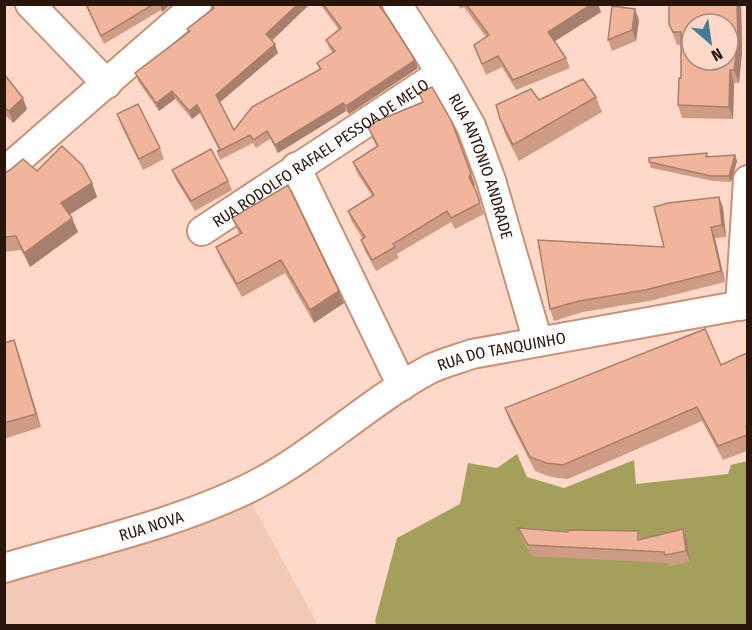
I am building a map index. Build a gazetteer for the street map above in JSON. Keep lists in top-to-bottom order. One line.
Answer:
{"streets":{"street":["RUA RODOLFO RAFAEL PESSOA DE MELO","RUA ANTONIO ANDRADE","RUA DO TANQUINHO","RUA NOVA"]},"crossings":[["RUA RODOLFO RAFAEL PESSOA DE MELO","RUA ANTONIO ANDRADE"],["RUA ANTONIO ANDRADE","RUA DO TANQUINHO"],["RUA DO TANQUINHO","RUA NOVA"]],"north":"bottom right"}
